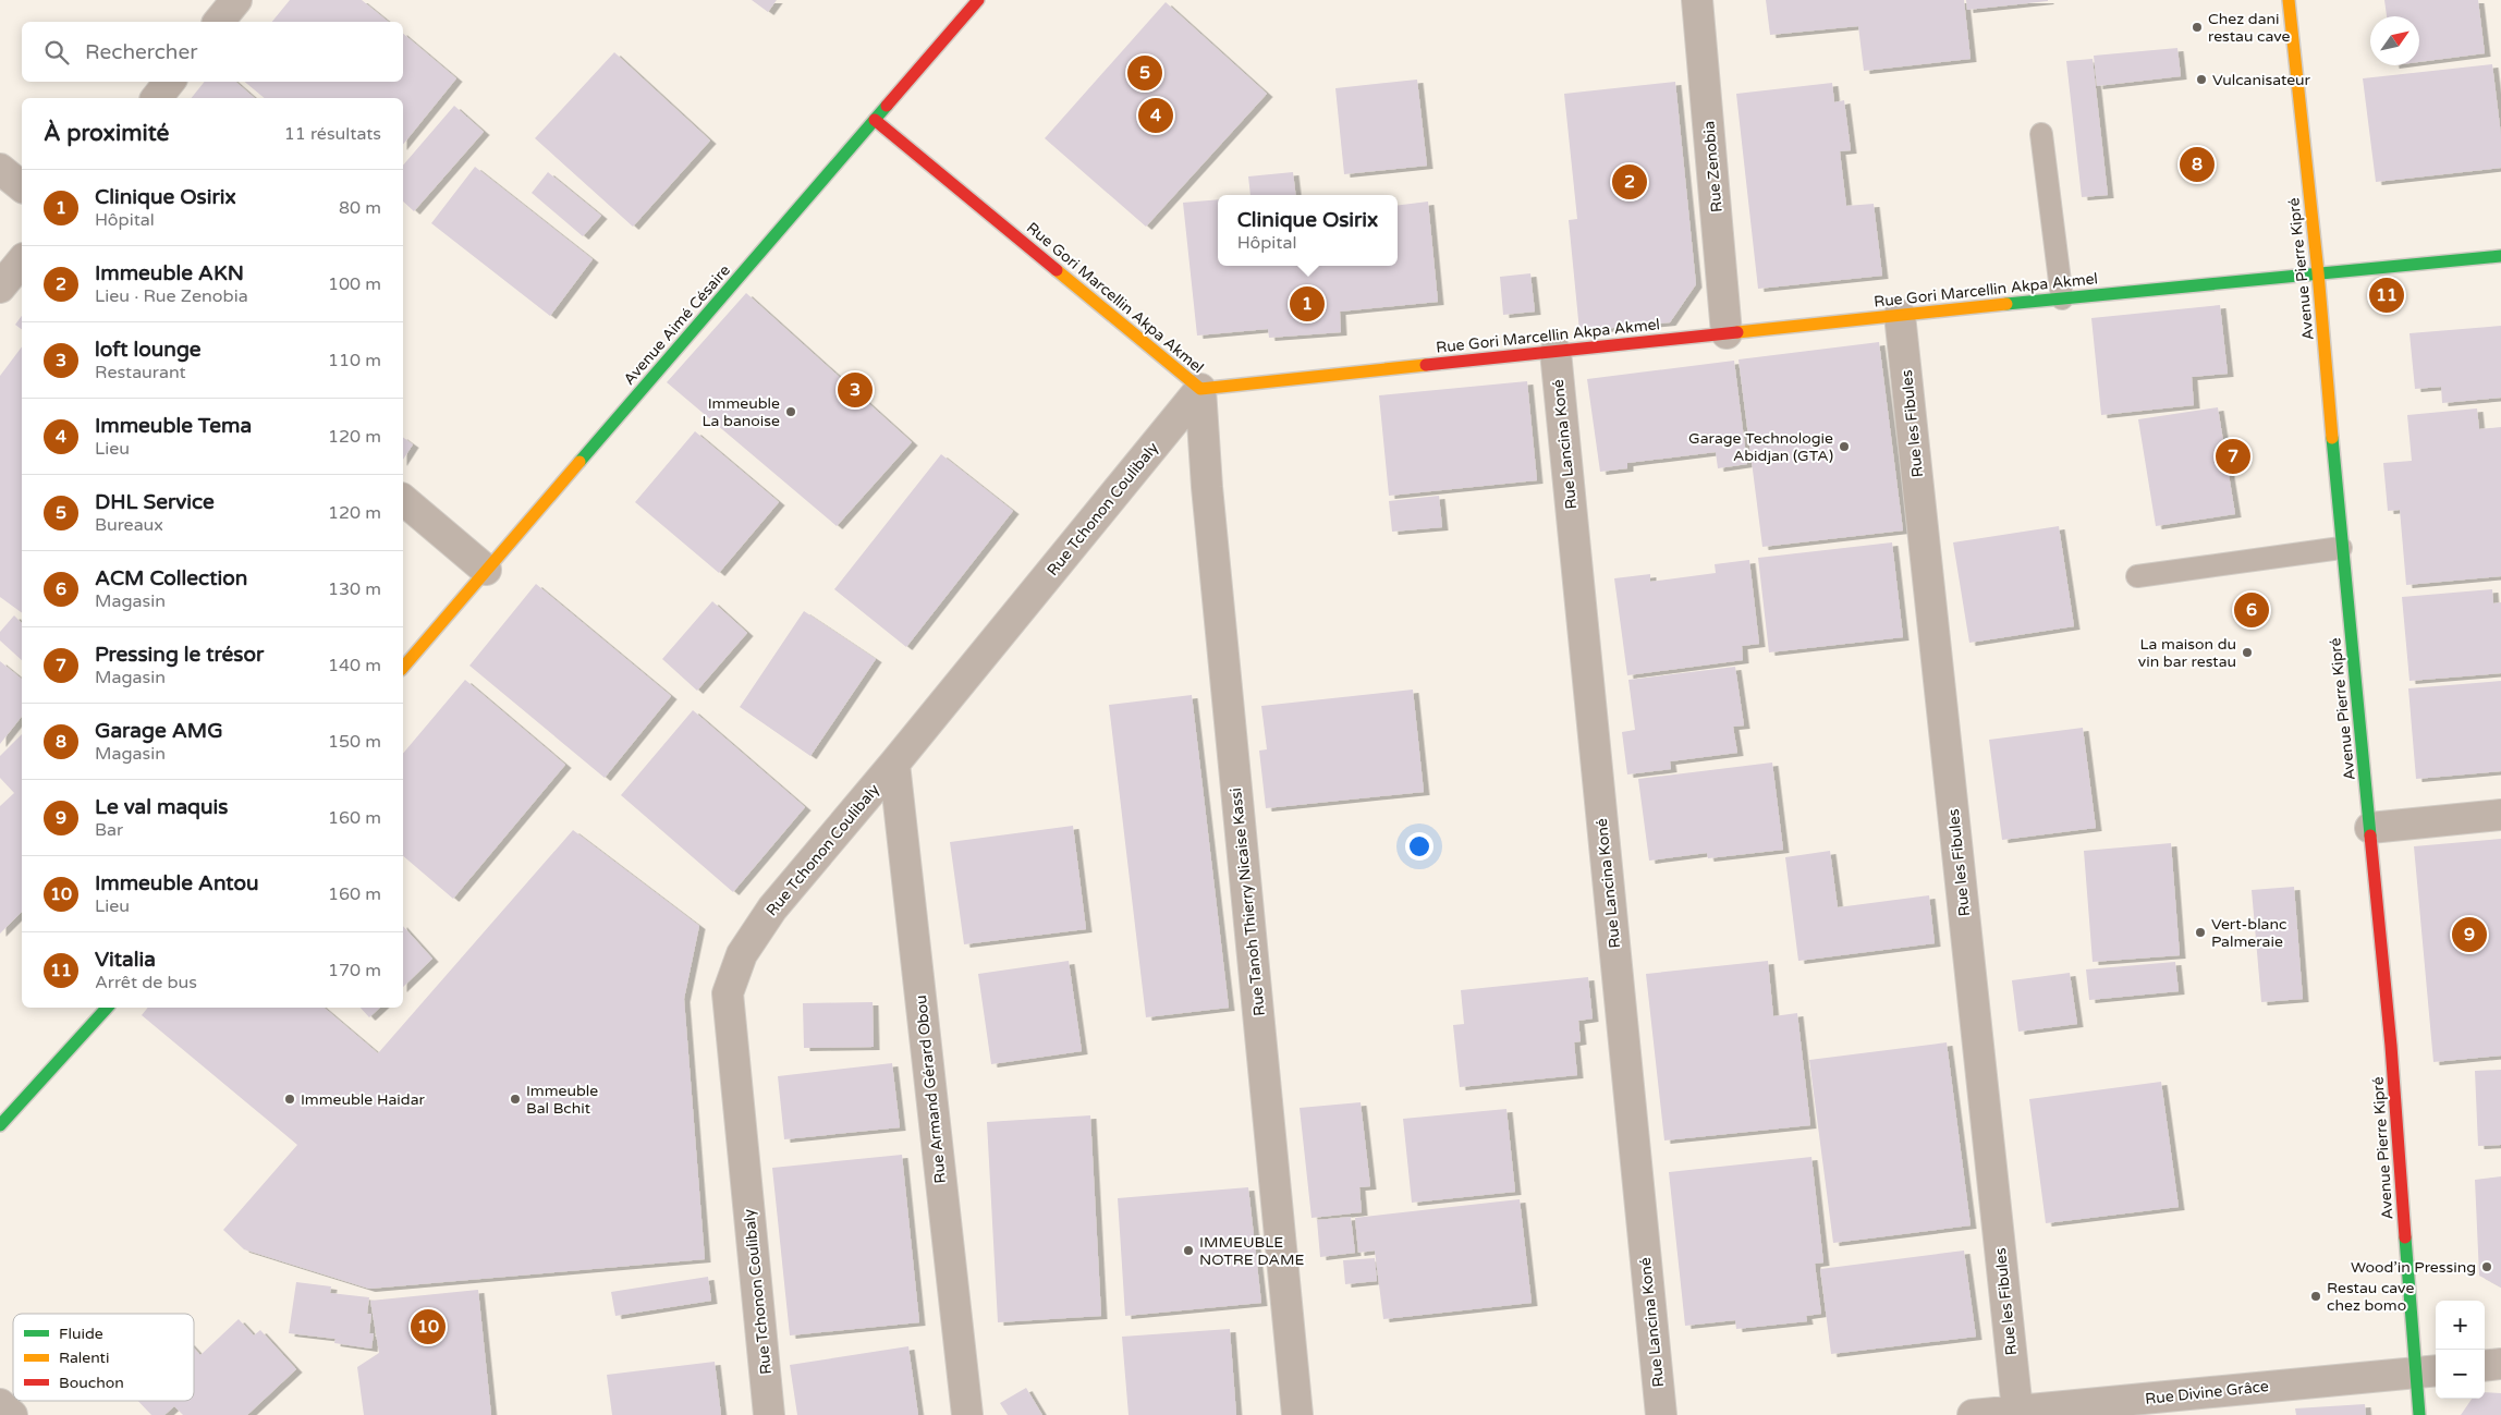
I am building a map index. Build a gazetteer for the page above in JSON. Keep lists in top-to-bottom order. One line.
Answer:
{"streets":{"street":["Rue Zenobia","Avenue Pierre Kipré","Rue Gori Marcellin Akpa Akmel","Avenue Aimé Césaire","Rue les Fibules","Rue Lancina Koné","Rue Tchonon Coulibaly","Rue Tanoh Thierry Nicaise Kassi","Rue Armand Gérard Obou","Rue Divine Grâce"]},"crossings":[["Rue Zenobia","Rue Gori Marcellin Akpa Akmel"],["Avenue Pierre Kipré","Rue Gori Marcellin Akpa Akmel"],["Avenue Pierre Kipré","Rue Divine Grâce"],["Rue Gori Marcellin Akpa Akmel","Avenue Aimé Césaire"],["Rue Gori Marcellin Akpa Akmel","Rue les Fibules"],["Rue Gori Marcellin Akpa Akmel","Rue Lancina Koné"],["Rue Gori Marcellin Akpa Akmel","Rue Tchonon Coulibaly"],["Rue Gori Marcellin Akpa Akmel","Rue Tanoh Thierry Nicaise Kassi"],["Rue les Fibules","Rue Divine Grâce"],["Rue Tchonon Coulibaly","Rue Tanoh Thierry Nicaise Kassi"],["Rue Tchonon Coulibaly","Rue Armand Gérard Obou"]],"places":["Chez dani restau cave","Vulcanisateur","Immeuble La banoise","Garage Technologie Abidjan (GTA)","La maison du vin bar restau","Vert-blanc Palmeraie","Immeuble Haidar","Immeuble Bal Bchit","IMMEUBLE NOTRE DAME","Wood’in Pressing","Restau cave chez bomo"],"legend":["Fluide","Ralenti","Bouchon"],"north":"top right","page":{"search":"Rechercher","pins":["5","4","8","2","11","1","3","7","6","9","10"],"heading":["À proximité","11 résultats"],"list":[{"mark":"1","name":"Clinique Osirix","note":"Hôpital","value":"80 m"},{"mark":"2","name":"Immeuble AKN","note":"Lieu · Rue Zenobia","value":"100 m"},{"mark":"3","name":"loft lounge","note":"Restaurant","value":"110 m"},{"mark":"4","name":"Immeuble Tema","note":"Lieu","value":"120 m"},{"mark":"5","name":"DHL Service","note":"Bureaux","value":"120 m"},{"mark":"6","name":"ACM Collection","note":"Magasin","value":"130 m"},{"mark":"7","name":"Pressing le trésor","note":"Magasin","value":"140 m"},{"mark":"8","name":"Garage AMG","note":"Magasin","value":"150 m"},{"mark":"9","name":"Le val maquis","note":"Bar","value":"160 m"},{"mark":"10","name":"Immeuble Antou","note":"Lieu","value":"160 m"},{"mark":"11","name":"Vitalia","note":"Arrêt de bus","value":"170 m"}],"popup":["Clinique Osirix","Hôpital"],"map_buttons":["+","−"]}}
